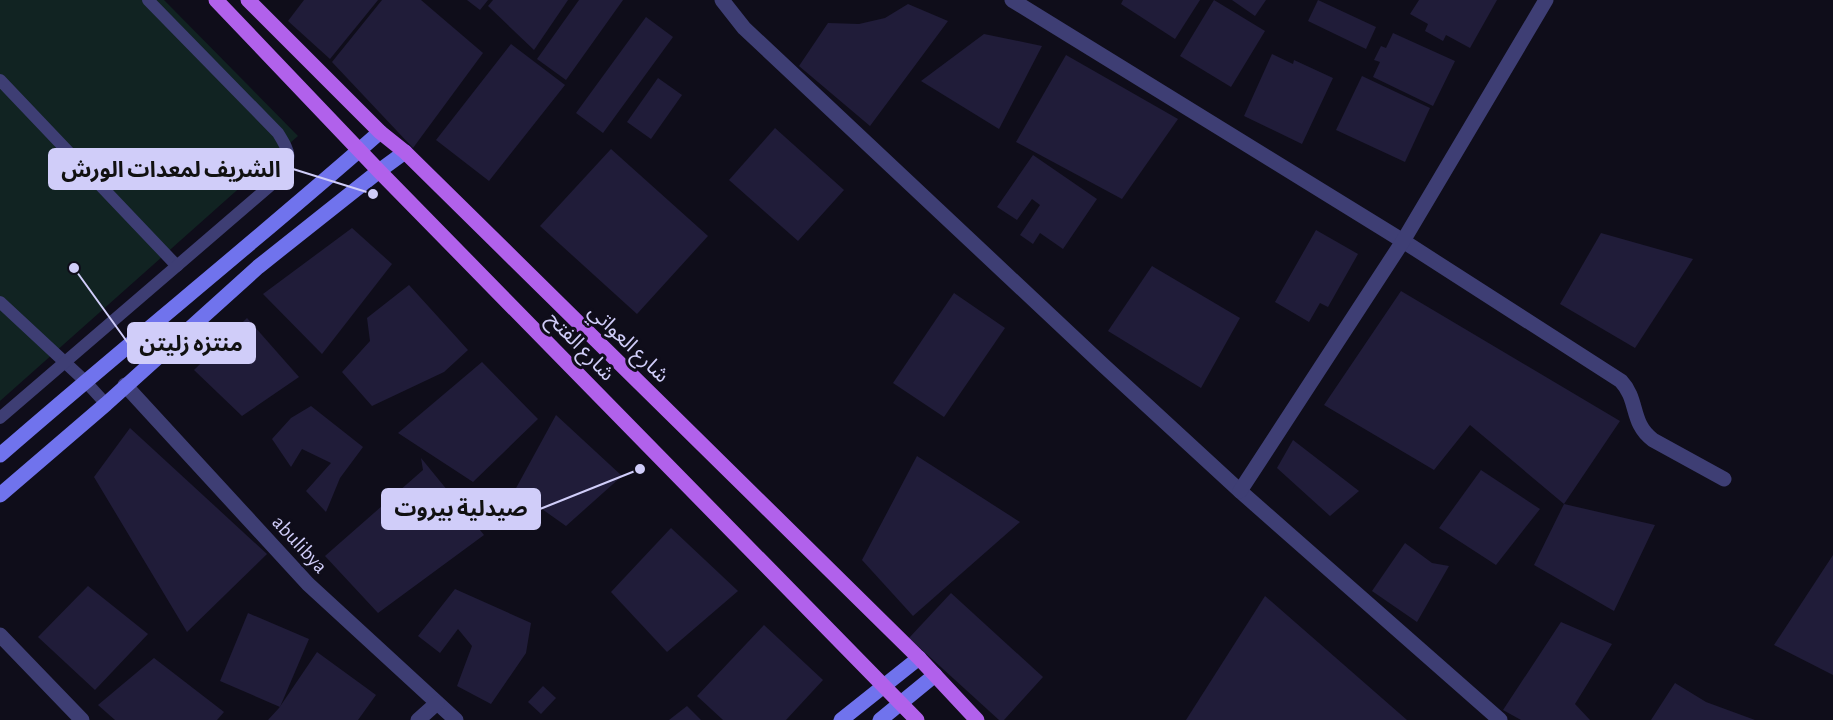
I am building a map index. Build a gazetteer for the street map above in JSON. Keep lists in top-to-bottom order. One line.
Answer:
{"streets":{"main road":["شارع العواتي","شارع الفتح"],"street":["abulibya"]},"places":["الشريف لمعدات الورش","منتزه زليتن","صيدلية بيروت"]}
